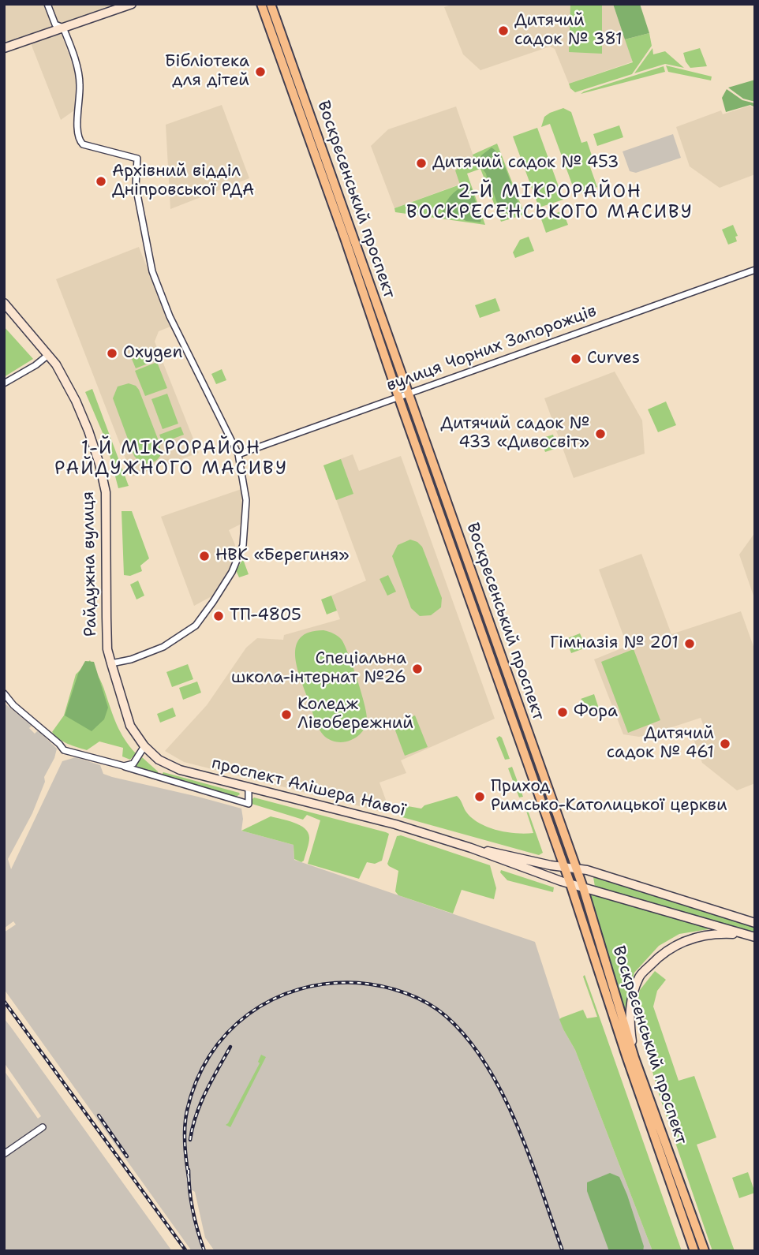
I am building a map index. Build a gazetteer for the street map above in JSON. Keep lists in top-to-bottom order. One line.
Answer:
{"streets":{"main road":["Воскресенський проспект"],"street":["вулиця Чорних Запорожців","Райдужна вулиця","проспект Алішера Навої"]},"crossings":[["Воскресенський проспект","вулиця Чорних Запорожців"],["Воскресенський проспект","проспект Алішера Навої"],["Райдужна вулиця","проспект Алішера Навої"]],"districts":["2-Й МІКРОРАЙОН ВОСКРЕСЕНСЬКОГО МАСИВУ","1-Й МІКРОРАЙОН РАЙДУЖНОГО МАСИВУ"],"places":["Дитячий садок № 381","Бібліотека для дітей","Дитячий садок № 453","Архівний відділ Дніпровської РДА","Oxygen","Curves","Дитячий садок № 433 «Дивосвіт»","НВК «Берегиня»","ТП-4805","Гімназія № 201","Спеціальна школа-інтернат №26","Фора","Коледж Лівобережний","Дитячий садок № 461","Приход Римсько-Католицької церкви"]}
